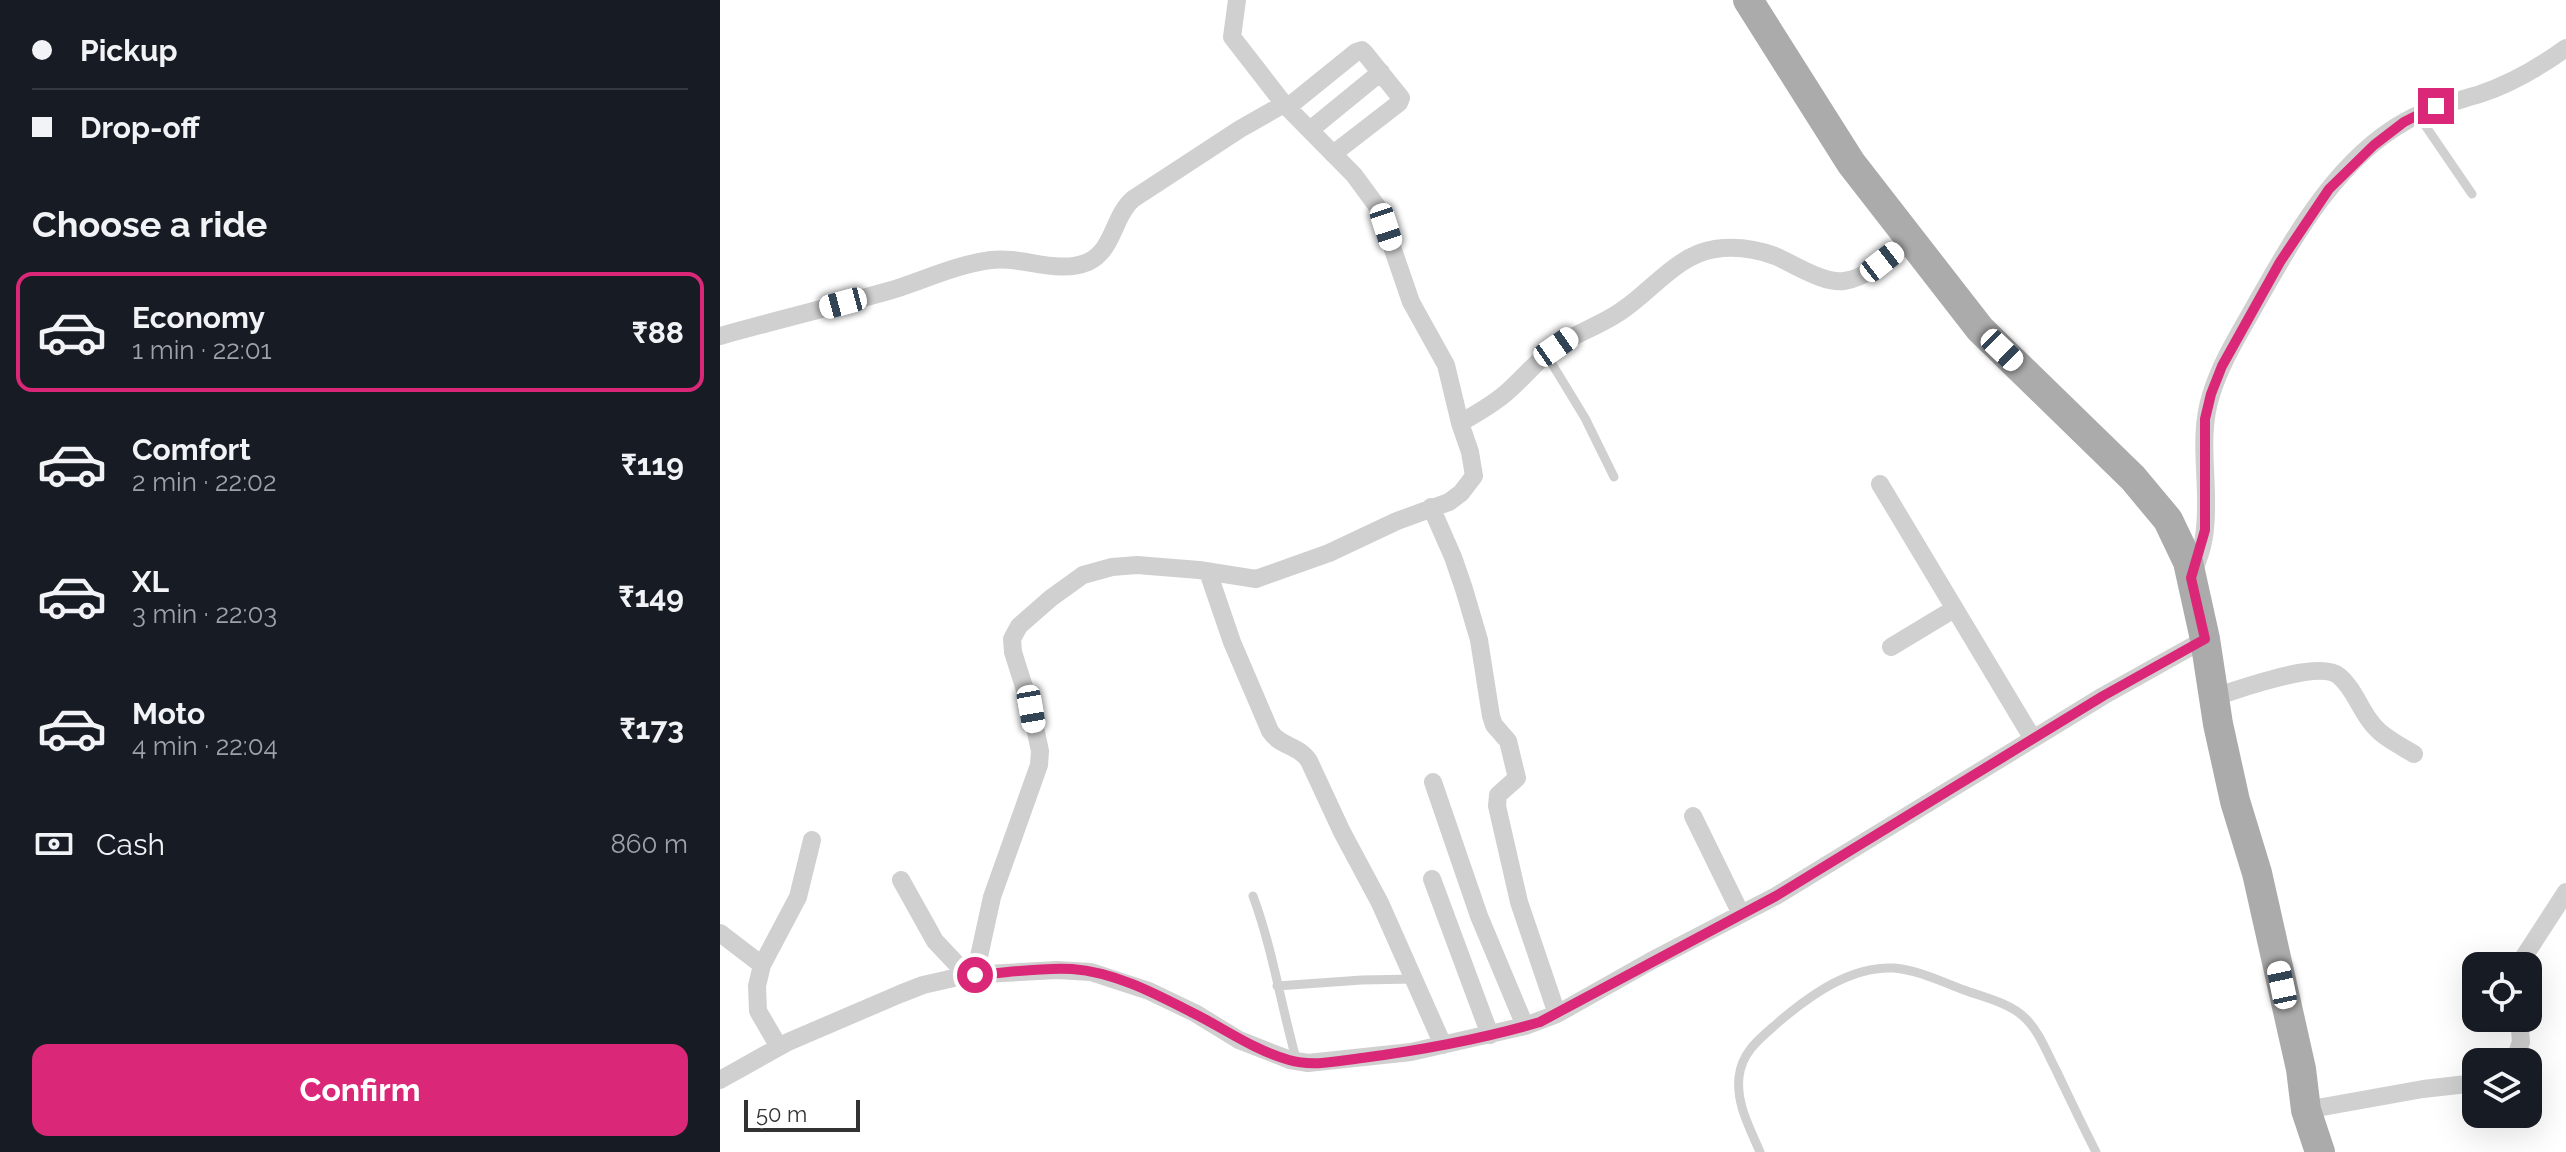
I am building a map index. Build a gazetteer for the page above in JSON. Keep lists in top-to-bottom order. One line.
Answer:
{"scale_bar":"50 m","page":{"banner":["Pickup","Drop-off"],"heading":"Choose a ride","list":[{"name":"Economy","note":"1 min · 22:01","value":"₹88"},{"name":"Comfort","note":"2 min · 22:02","value":"₹119"},{"name":"XL","note":"3 min · 22:03","value":"₹149"},{"name":"Moto","note":"4 min · 22:04","value":"₹173"}],"pay":["Cash","860 m"],"buttons":"Confirm","scale":"50 m"}}
